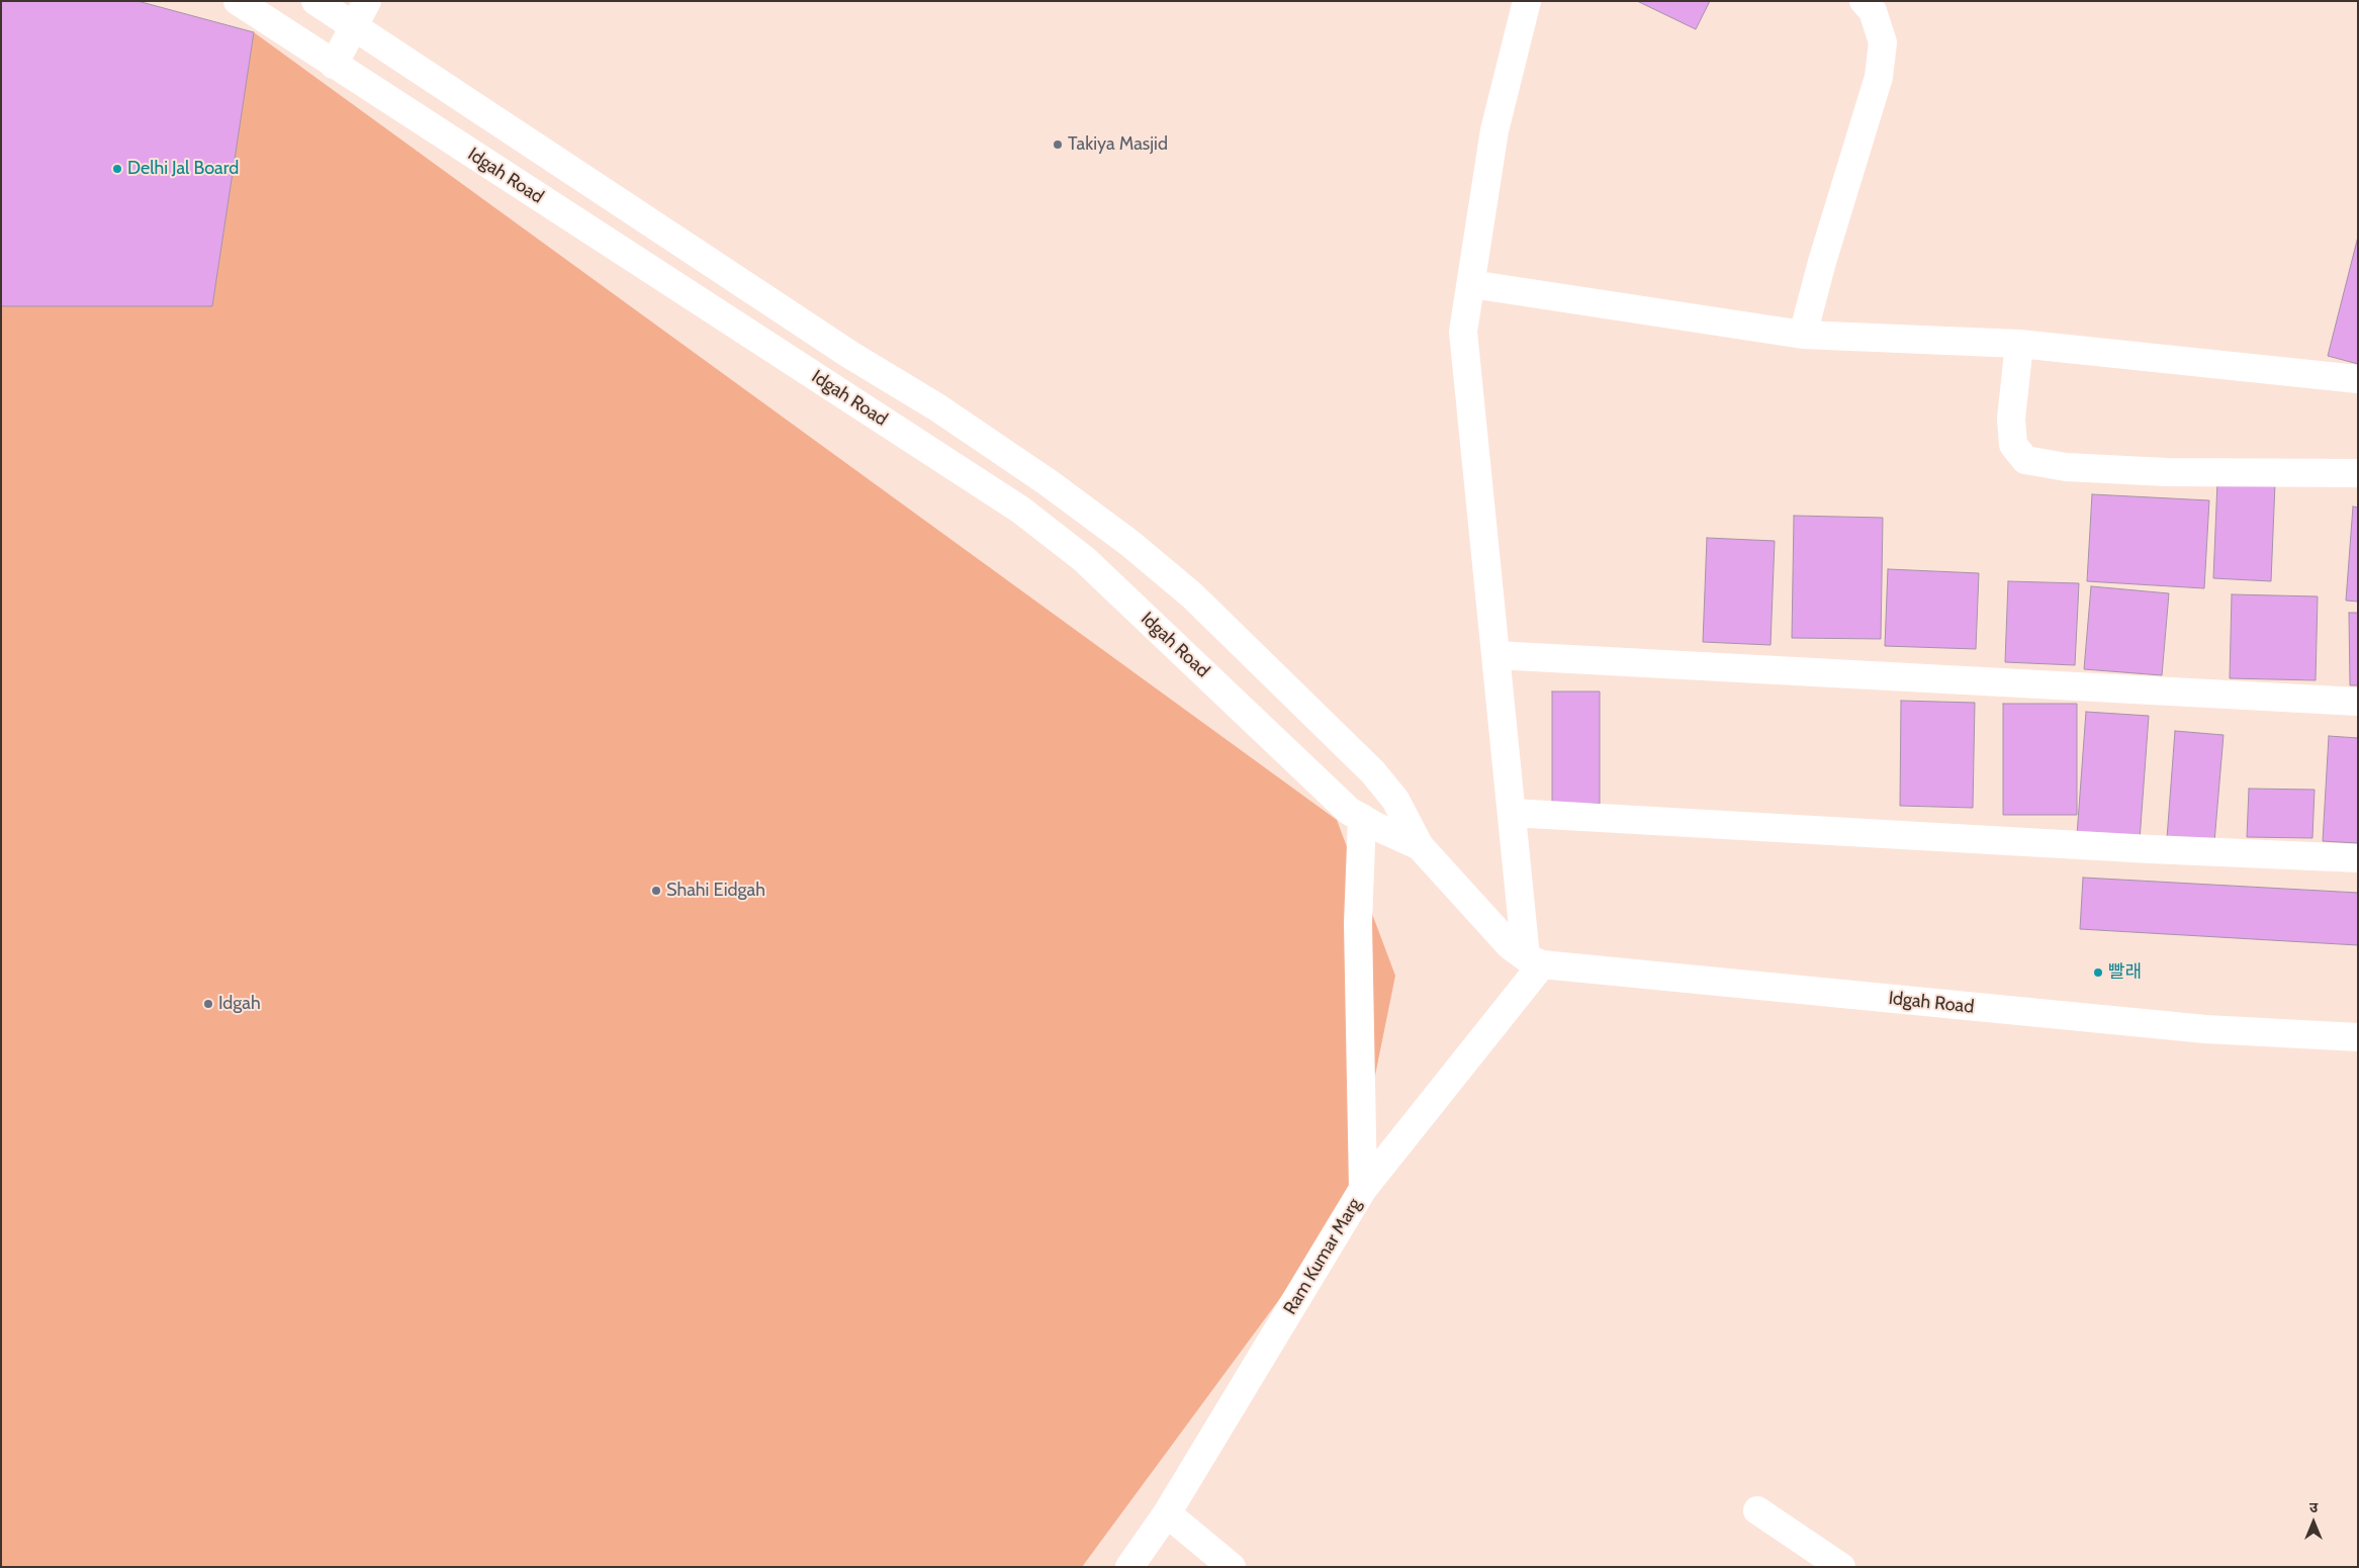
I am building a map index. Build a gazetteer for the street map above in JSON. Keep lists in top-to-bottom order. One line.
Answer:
{"streets":{"street":["Idgah Road","Ram Kumar Marg"]},"crossings":[["Idgah Road","Ram Kumar Marg"]],"places":["Takiya Masjid","Delhi Jal Board","Shahi Eidgah","빨래","Idgah"],"north":"top"}
